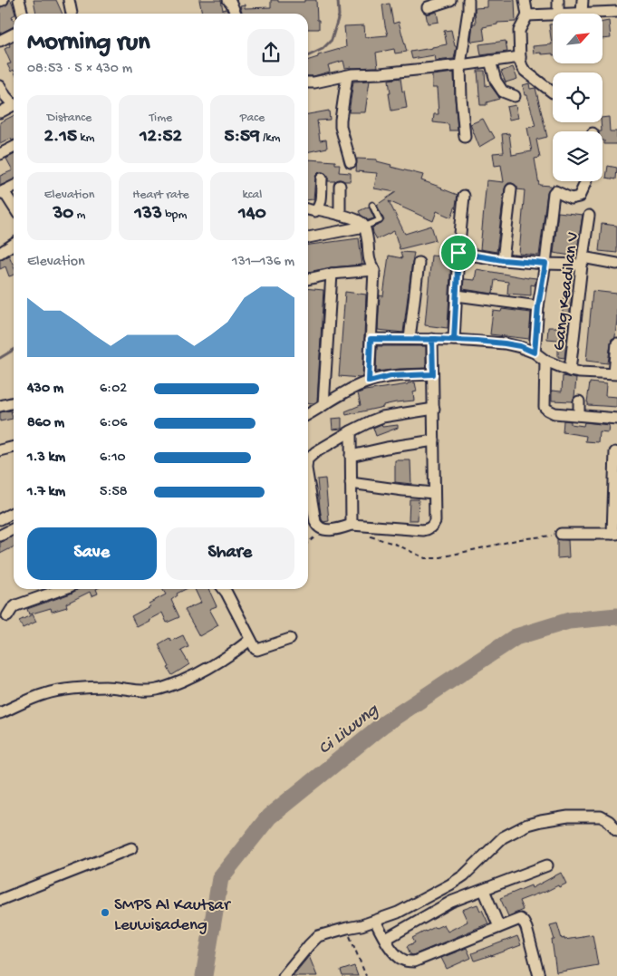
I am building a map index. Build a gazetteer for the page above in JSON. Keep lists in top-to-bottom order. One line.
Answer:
{"streets":{"street":["Gang Keadilan V"]},"water":["Ci Liwung"],"places":["SMPS Al Kautsar Leuwisadeng"],"north":"top right","page":{"heading":["Morning run","08:53 · 5 × 430 m"],"stats":[["Distance","2.15 km"],["Time","12:52"],["Pace","5:59 /km"],["Elevation","30 m"],["Heart rate","133 bpm"],["kcal","140"]],"chart":["Elevation","131–136 m"],"list":[{"name":"430 m","note":"6:02"},{"name":"860 m","note":"6:06"},{"name":"1.3 km","note":"6:10"},{"name":"1.7 km","note":"5:58"}],"buttons":["Save","Share"]}}
